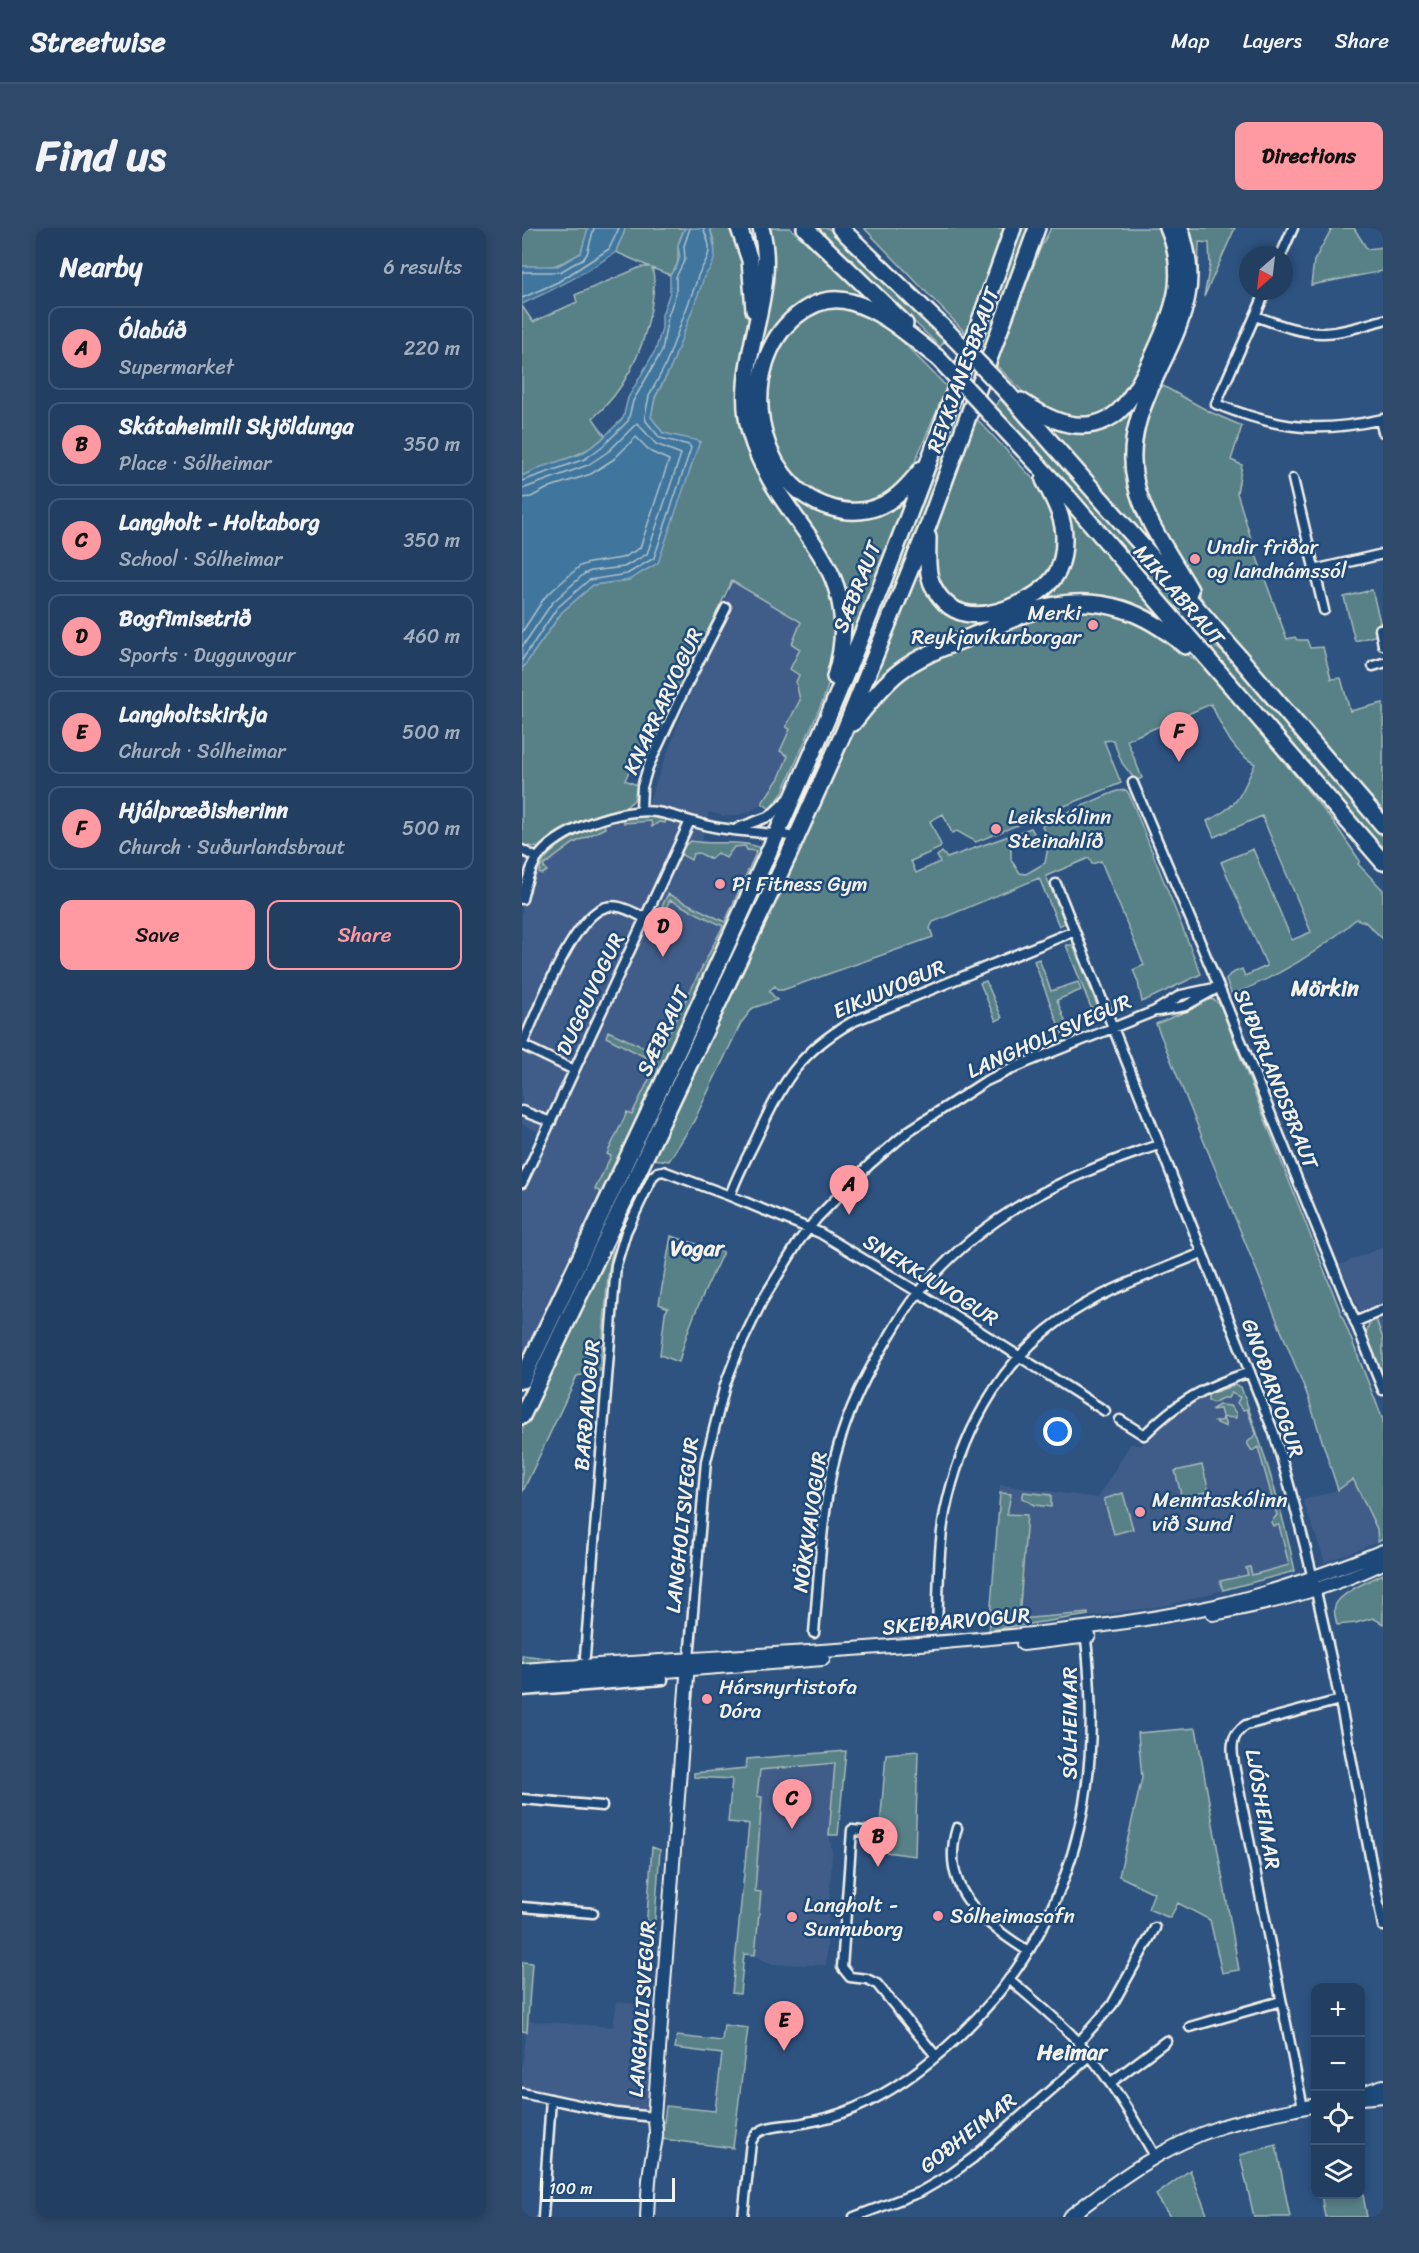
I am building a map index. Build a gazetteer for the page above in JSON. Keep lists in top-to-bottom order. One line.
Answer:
{"streets":{"highway":["REYKJANESBRAUT","SÆBRAUT","MIKLABRAUT"],"street":["KNARRARVOGUR","EIKJUVOGUR","DUGGUVOGUR","LANGHOLTSVEGUR","SUÐURLANDSBRAUT","SNEKKJUVOGUR","GNOÐARVOGUR","BARÐAVOGUR","NÖKKVAVOGUR","SKEIÐARVOGUR","SÓLHEIMAR","LJÓSHEIMAR","GOÐHEIMAR"]},"crossings":[["REYKJANESBRAUT","SÆBRAUT"],["EIKJUVOGUR","SNEKKJUVOGUR"],["EIKJUVOGUR","GNOÐARVOGUR"],["LANGHOLTSVEGUR","SUÐURLANDSBRAUT"],["LANGHOLTSVEGUR","SNEKKJUVOGUR"],["LANGHOLTSVEGUR","GNOÐARVOGUR"],["LANGHOLTSVEGUR","SKEIÐARVOGUR"],["SNEKKJUVOGUR","BARÐAVOGUR"],["SNEKKJUVOGUR","NÖKKVAVOGUR"],["GNOÐARVOGUR","NÖKKVAVOGUR"],["GNOÐARVOGUR","SKEIÐARVOGUR"],["GNOÐARVOGUR","LJÓSHEIMAR"],["SKEIÐARVOGUR","SÓLHEIMAR"]],"districts":["Mörkin","Vogar","Heimar"],"places":["Undir friðar og landnámssól","Merki Reykjavíkurborgar","Leikskólinn Steinahlíð","Pi Fitness Gym","Menntaskólinn við Sund","Hársnyrtistofa Dóra","Sólheimasafn","Langholt - Sunnuborg"],"scale_bar":"100 m","north":"bottom left","page":{"header":"Streetwise","nav":["Map","Layers","Share"],"title":"Find us","buttons":["Directions",["Save","Share"]],"heading":["Nearby","6 results"],"list":[{"mark":"A","name":"Ólabúð","note":"Supermarket","value":"220 m"},{"mark":"B","name":"Skátaheimili Skjöldunga","note":"Place · Sólheimar","value":"350 m"},{"mark":"C","name":"Langholt - Holtaborg","note":"School · Sólheimar","value":"350 m"},{"mark":"D","name":"Bogfimisetrið","note":"Sports · Dugguvogur","value":"460 m"},{"mark":"E","name":"Langholtskirkja","note":"Church · Sólheimar","value":"500 m"},{"mark":"F","name":"Hjálpræðisherinn","note":"Church · Suðurlandsbraut","value":"500 m"}],"pins":["F","D","A","C","B","E"],"map_buttons":["+","−"],"scale":"100 m"}}
